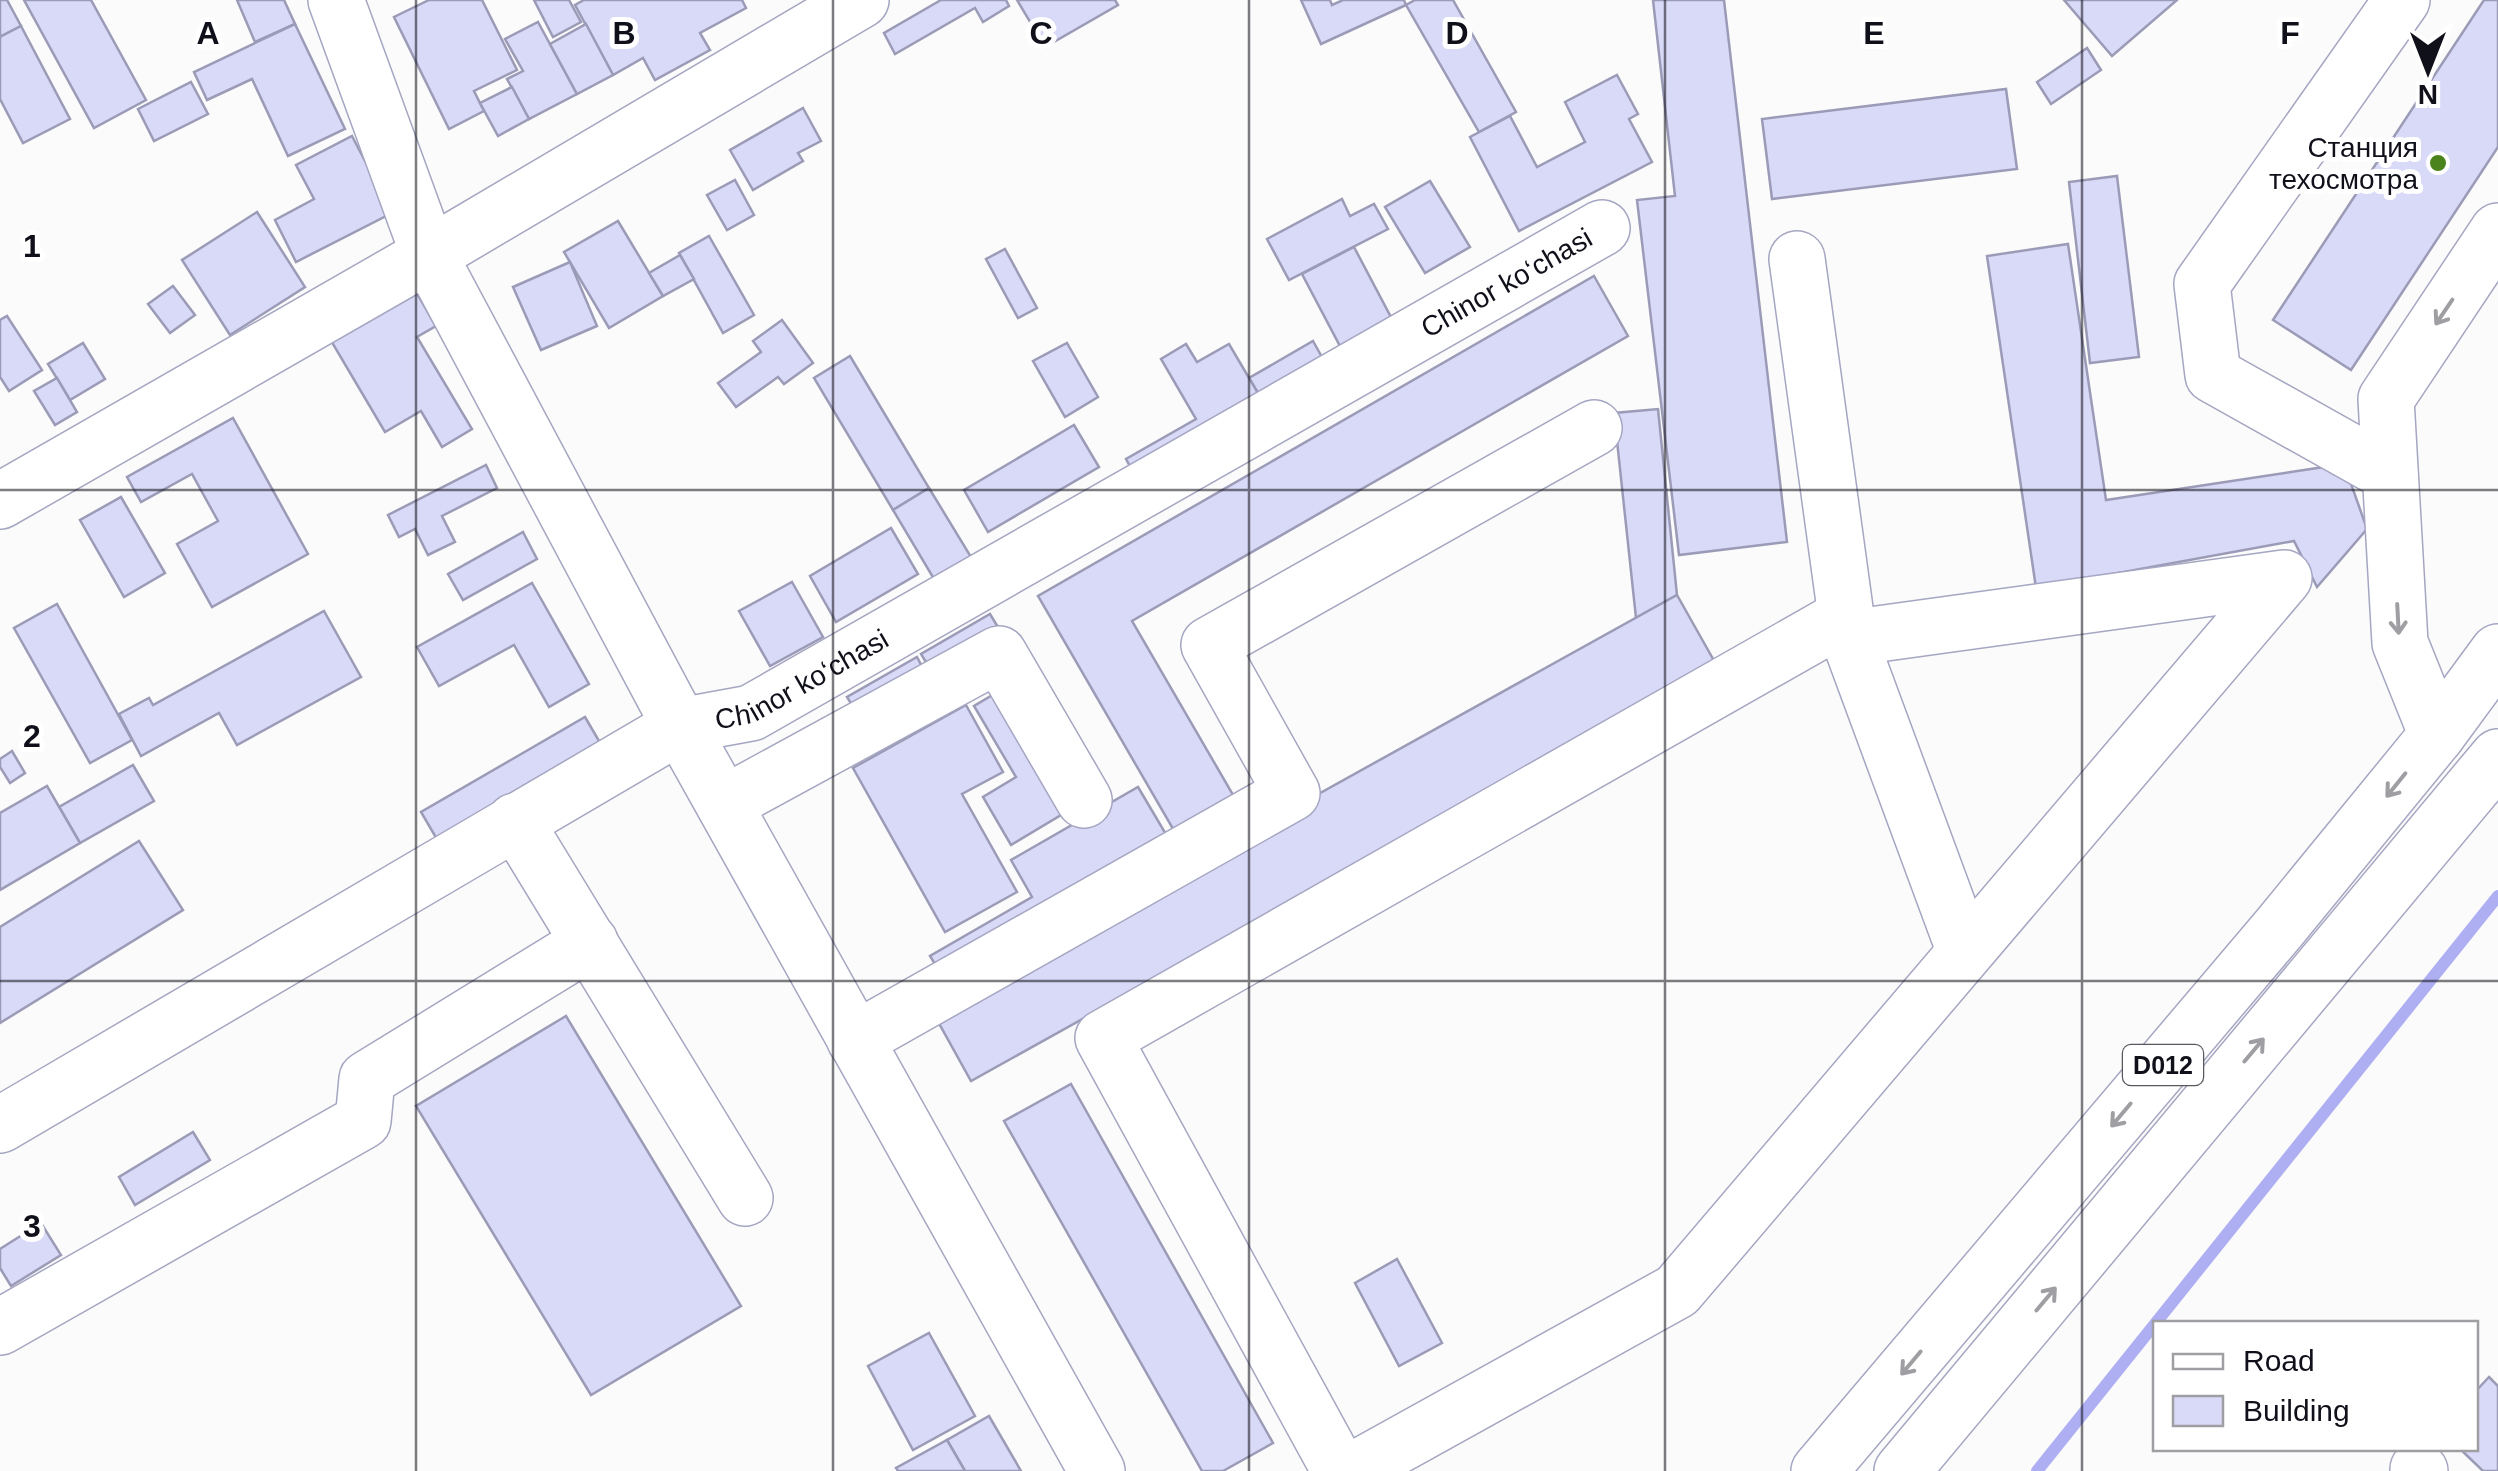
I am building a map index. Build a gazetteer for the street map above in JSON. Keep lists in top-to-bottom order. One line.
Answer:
{"streets":{"main road":["Chinor ko‘chasi","D012"]},"places":["Станция техосмотра"],"legend":["Road","Building"],"north":"bottom","grid":{"columns":["A","B","C","D","E","F"],"rows":["1","2","3"]}}
